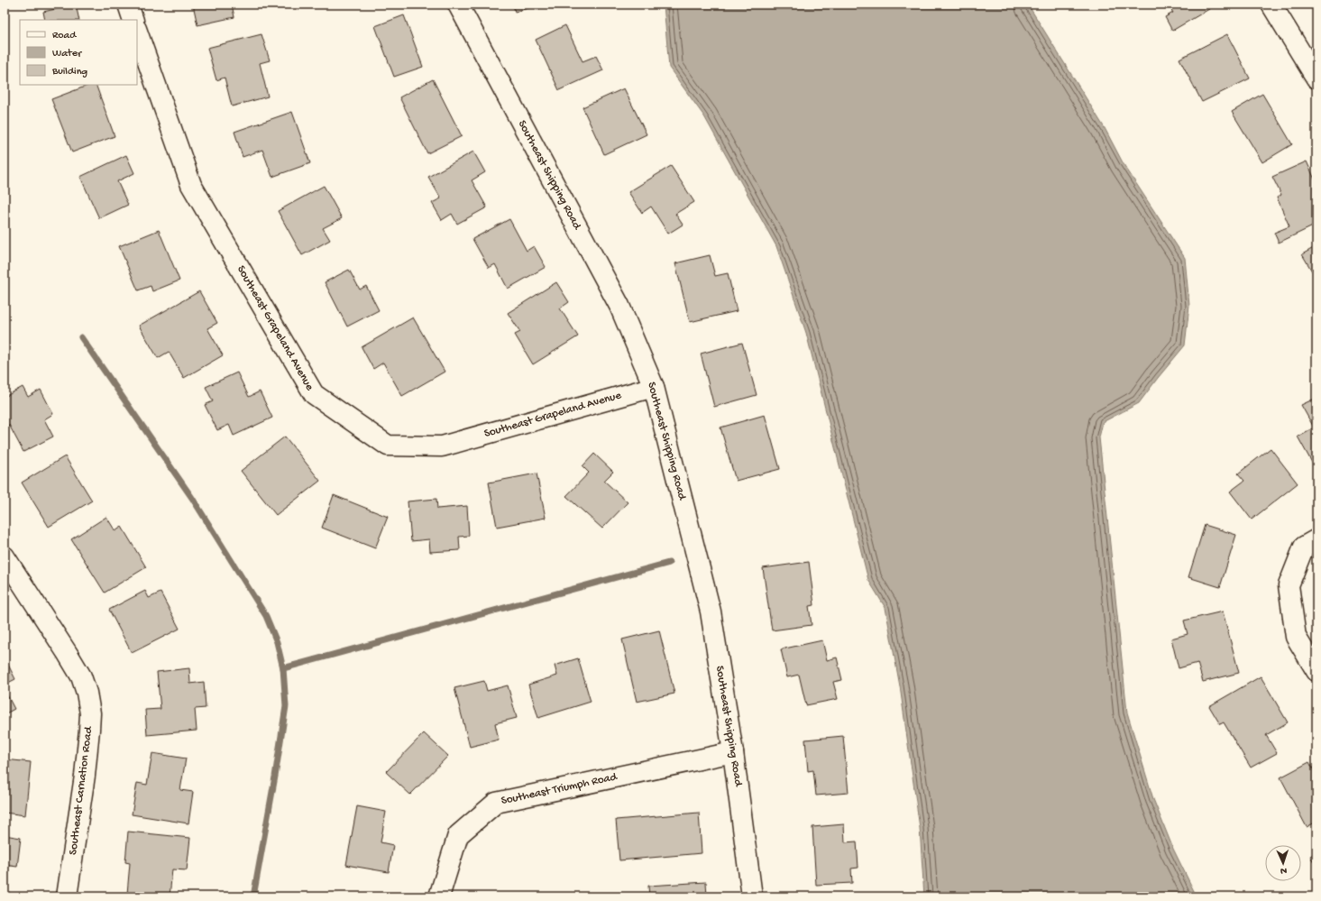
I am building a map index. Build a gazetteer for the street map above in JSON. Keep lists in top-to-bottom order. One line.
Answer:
{"streets":{"street":["Southeast Shipping Road","Southeast Grapeland Avenue","Southeast Triumph Road","Southeast Carnation Road"]},"crossings":[["Southeast Shipping Road","Southeast Grapeland Avenue"],["Southeast Shipping Road","Southeast Triumph Road"]],"legend":["Road","Water","Building"],"north":"bottom"}
